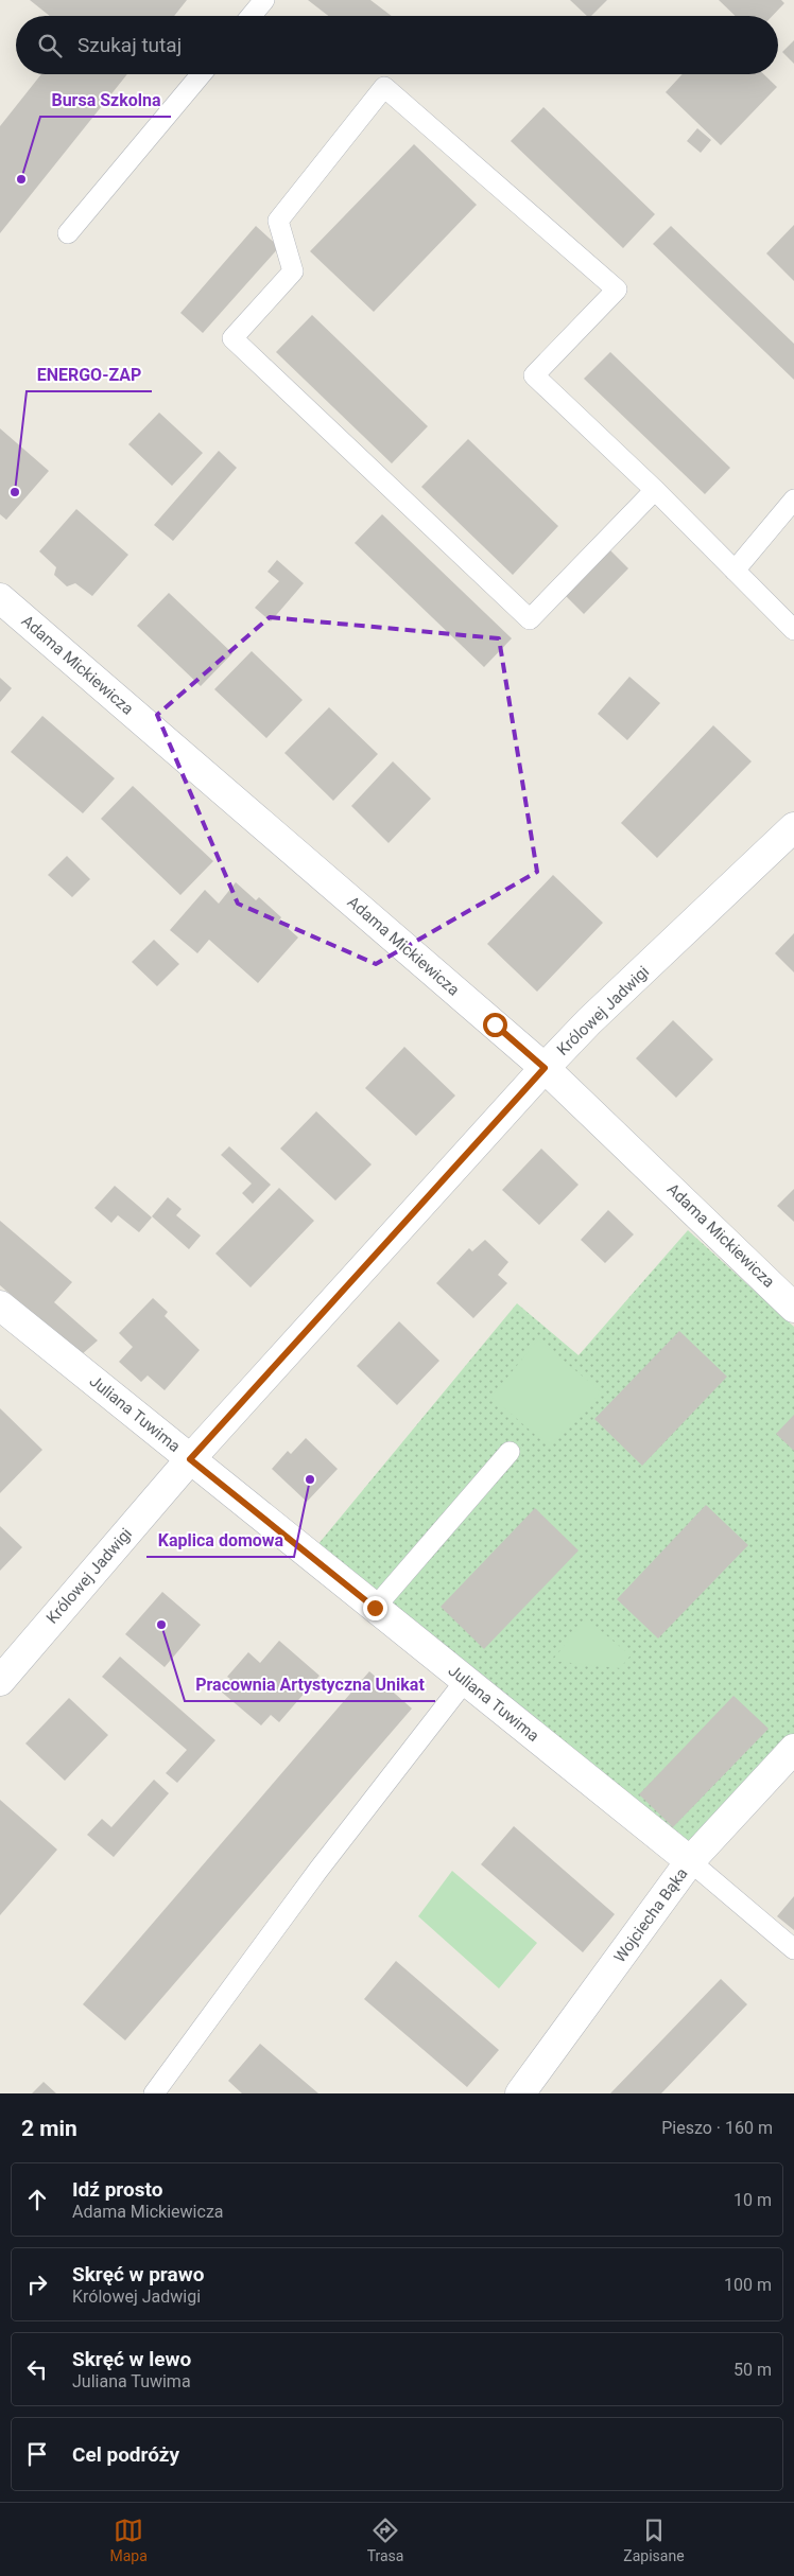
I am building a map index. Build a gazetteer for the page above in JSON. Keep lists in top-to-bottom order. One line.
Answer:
{"streets":{"street":["Adama Mickiewicza","Królowej Jadwigi","Juliana Tuwima","Wojciecha Bąka"]},"crossings":[["Adama Mickiewicza","Królowej Jadwigi"],["Królowej Jadwigi","Juliana Tuwima"],["Juliana Tuwima","Wojciecha Bąka"]],"places":["Bursa Szkolna","ENERGO-ZAP","Kaplica domowa","Pracownia Artystyczna Unikat"],"page":{"search":"Szukaj tutaj","heading":["2 min","Pieszo · 160 m"],"list":[["Idź prosto","Adama Mickiewicza","10 m"],["Skręć w prawo","Królowej Jadwigi","100 m"],["Skręć w lewo","Juliana Tuwima","50 m"],"Cel podróży"],"nav":["Mapa","Trasa","Zapisane"]}}
